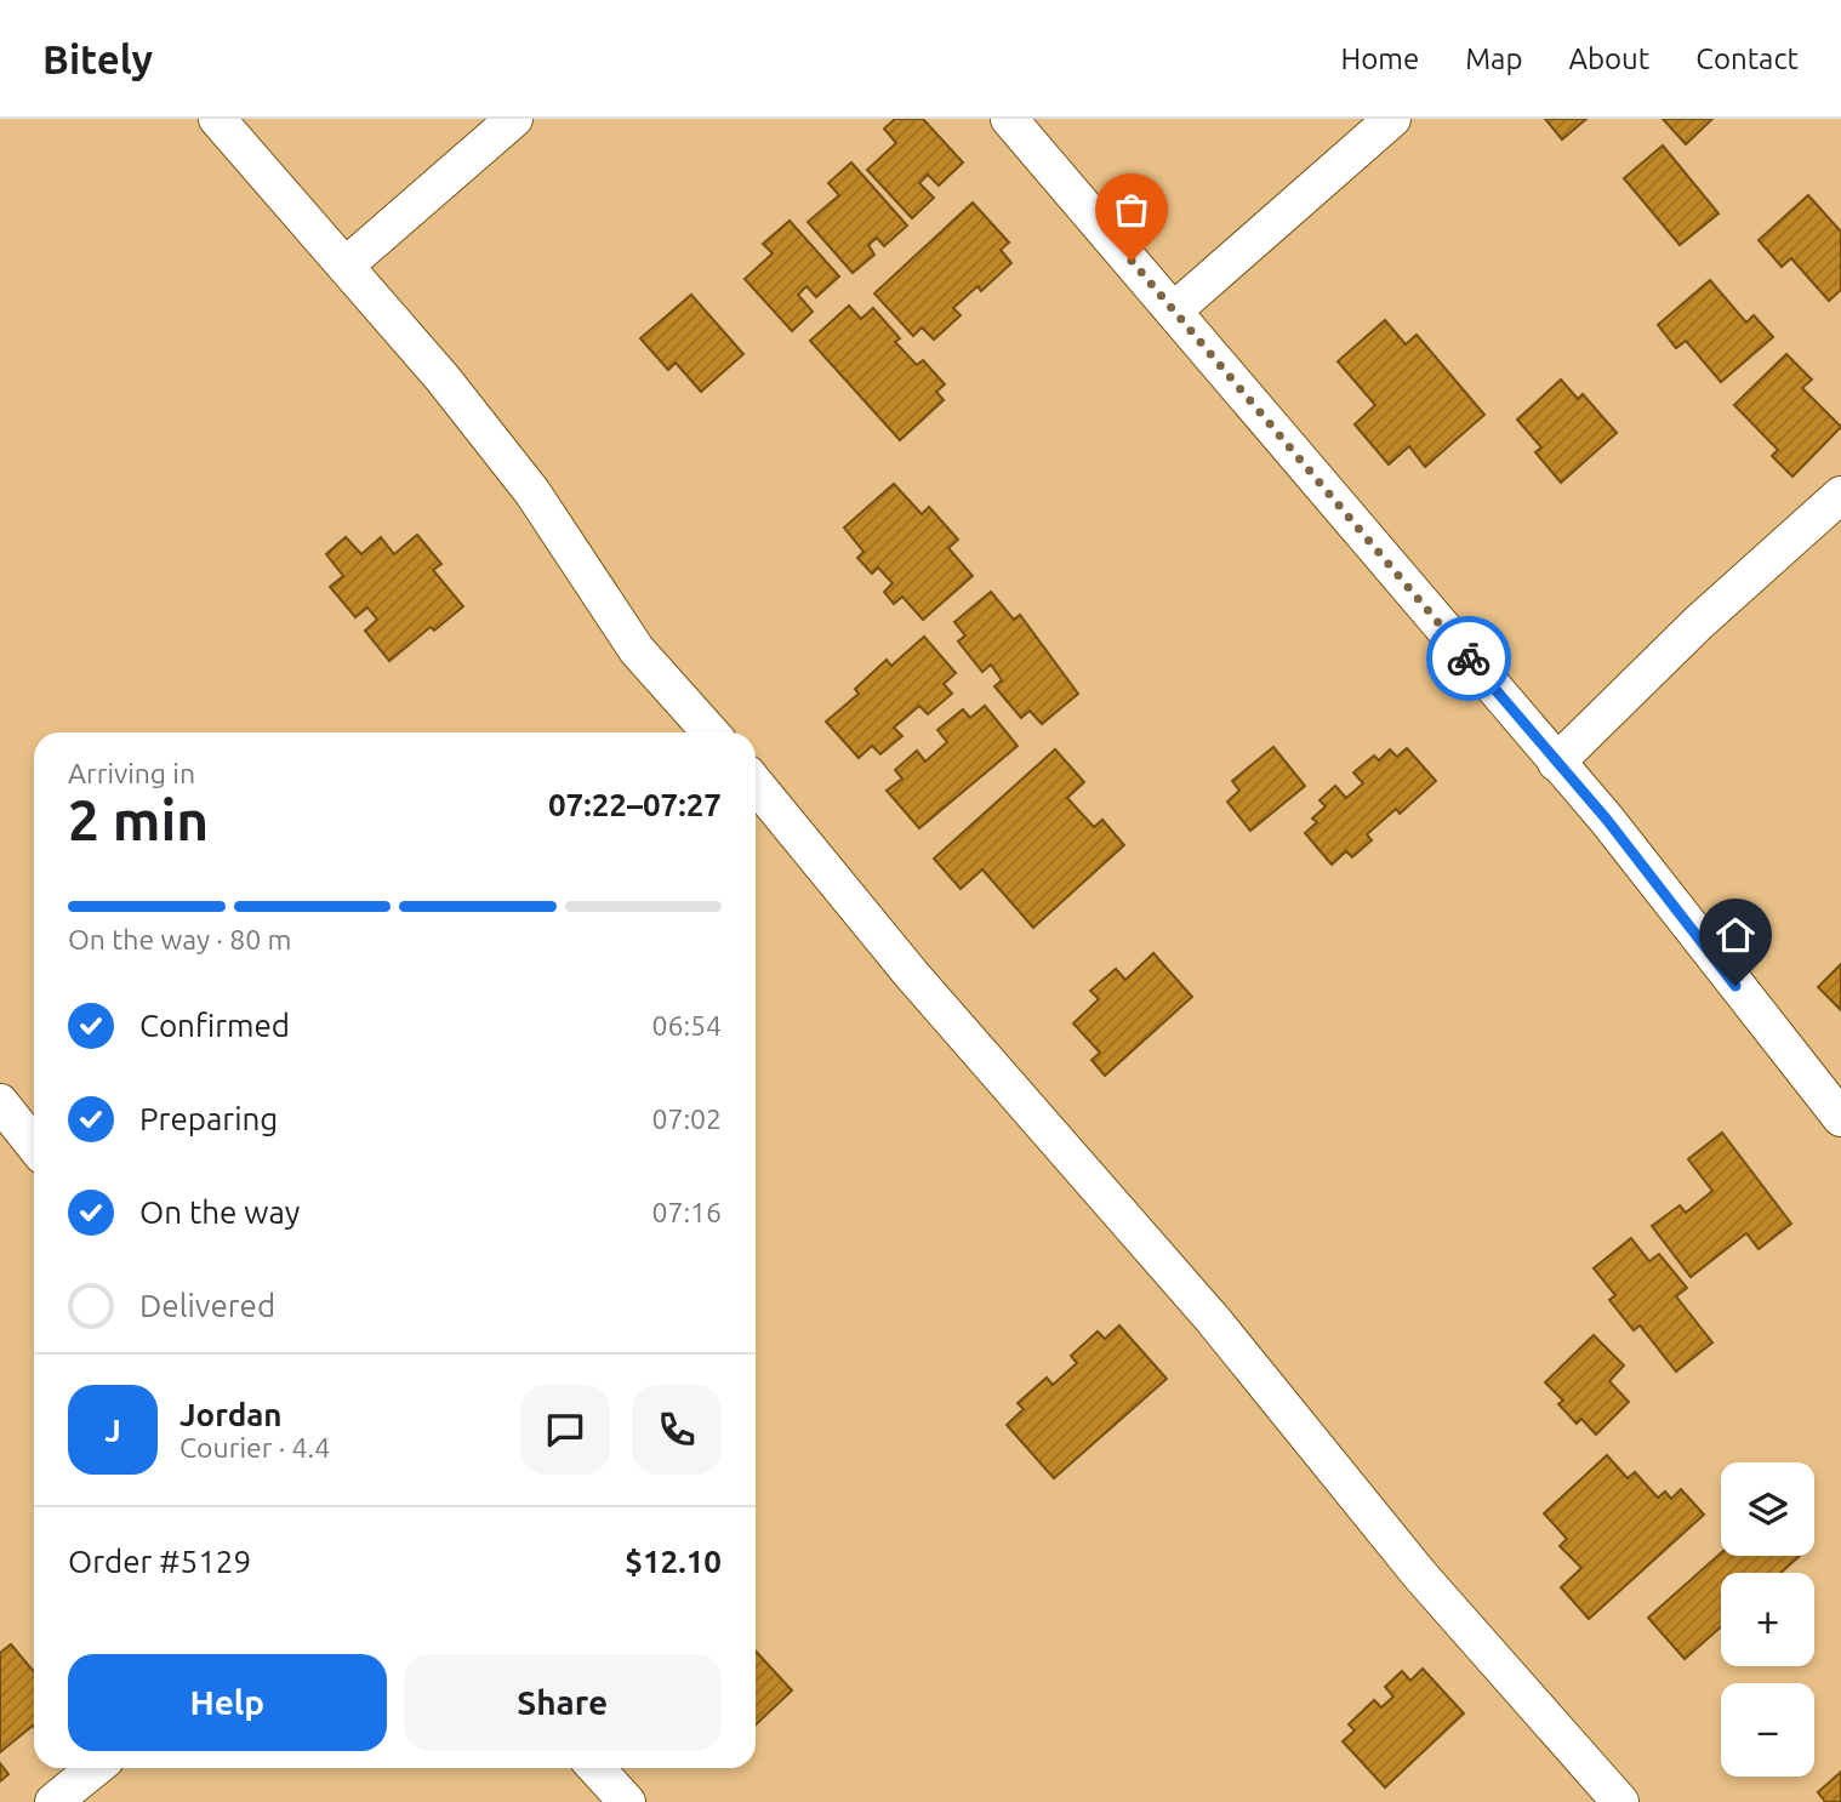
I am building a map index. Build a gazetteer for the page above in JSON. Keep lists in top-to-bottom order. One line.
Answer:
{"page":{"header":"Bitely","nav":["Home","Map","About","Contact"],"heading":["2 min","Arriving in","07:22–07:27"],"panel":["Jordan","Courier · 4.4","Order #5129","$12.10"],"bar":"On the way · 80 m","list":[["Confirmed","06:54"],["Preparing","07:02"],["On the way","07:16"],"Delivered"],"round":"J","map_buttons":["+","−"],"buttons":["Help","Share"]}}
